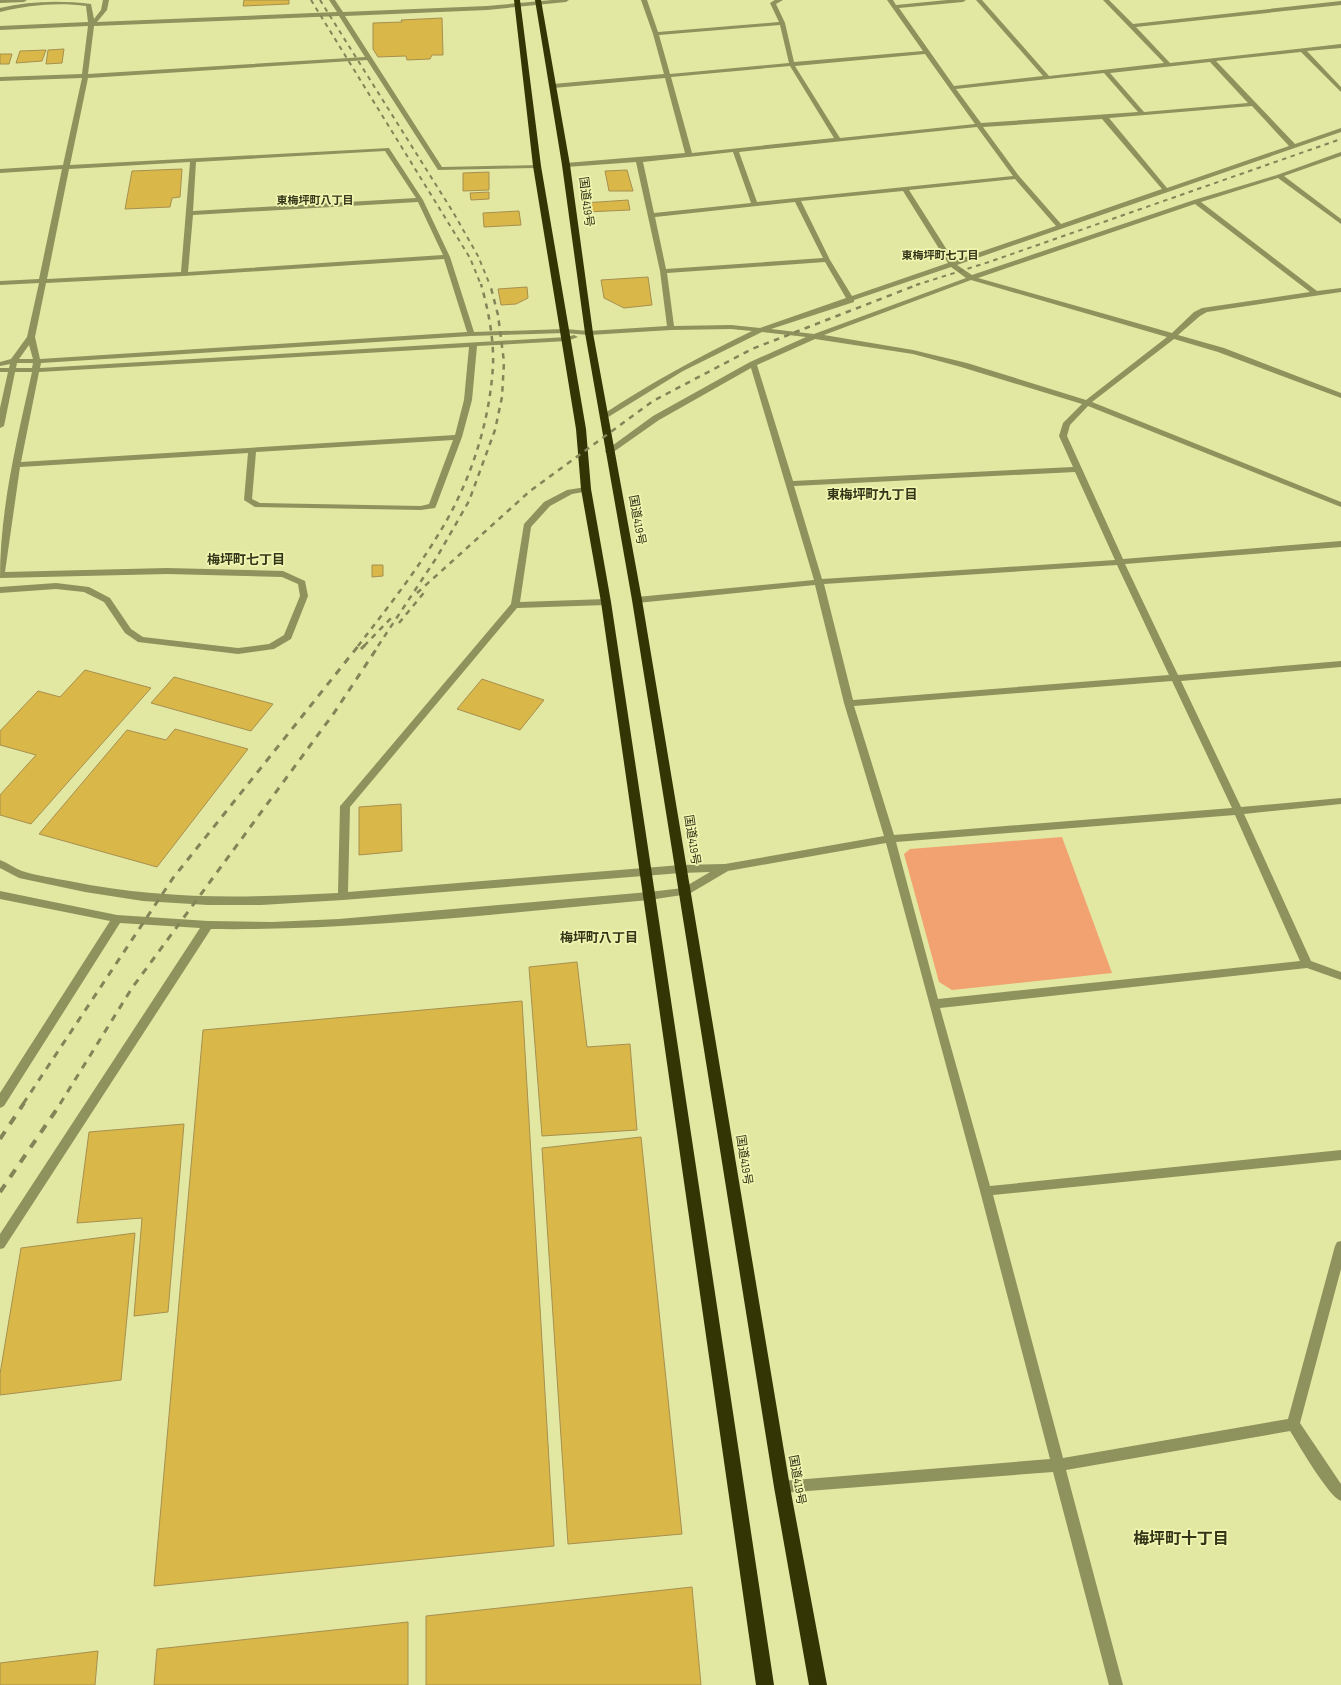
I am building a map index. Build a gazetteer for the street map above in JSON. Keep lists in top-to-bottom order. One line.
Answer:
{"streets":{"highway":["国道419号"]},"districts":["東梅坪町八丁目","東梅坪町七丁目","東梅坪町九丁目","梅坪町七丁目","梅坪町八丁目","梅坪町十丁目"]}
